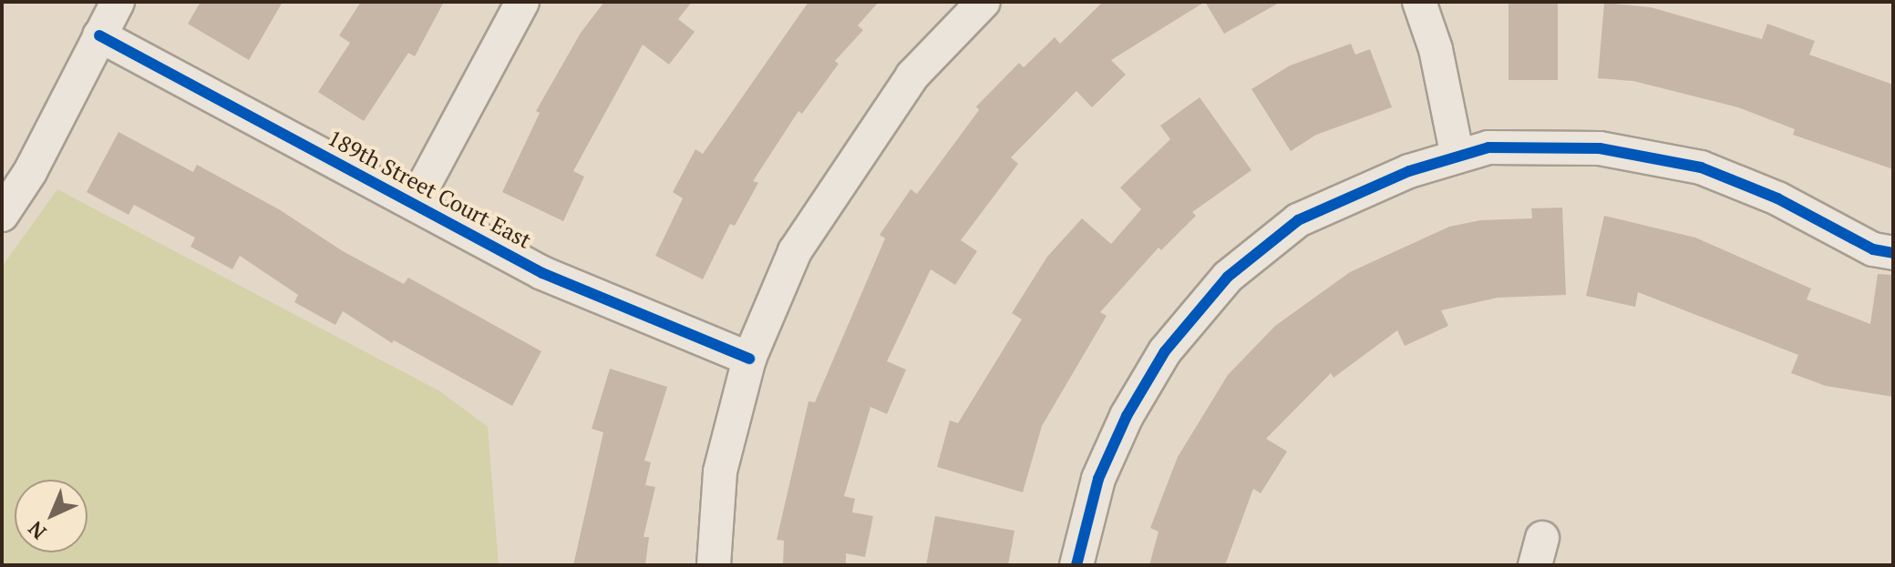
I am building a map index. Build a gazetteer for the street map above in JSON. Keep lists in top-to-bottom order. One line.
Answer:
{"streets":{"street":["189th Street Court East"]},"north":"bottom left"}
